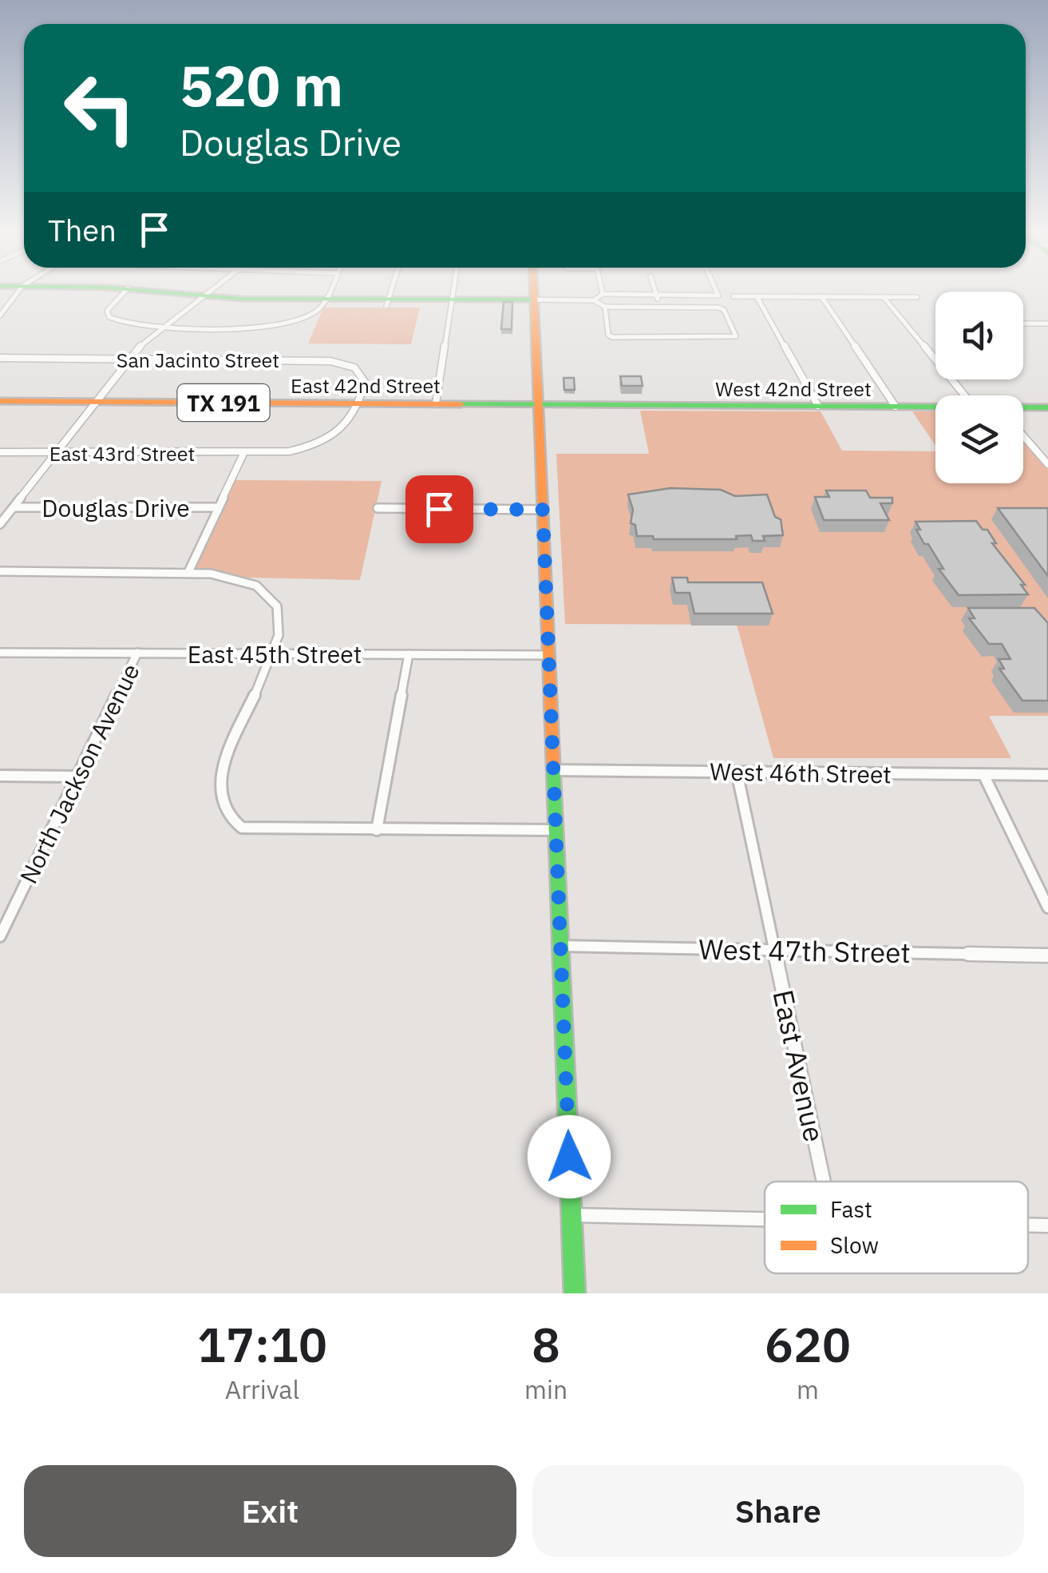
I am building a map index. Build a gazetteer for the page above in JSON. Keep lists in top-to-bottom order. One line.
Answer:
{"streets":{"main road":["East 42nd Street","West 42nd Street","TX 191"],"street":["San Jacinto Street","East 43rd Street","Douglas Drive","East 45th Street","West 46th Street","North Jackson Avenue","West 47th Street","East Avenue"]},"crossings":[["San Jacinto Street","East 42nd Street"],["San Jacinto Street","East 43rd Street"],["East 42nd Street","West 42nd Street"],["East 42nd Street","East 43rd Street"],["East 45th Street","North Jackson Avenue"],["West 46th Street","East Avenue"],["West 47th Street","East Avenue"]],"legend":["Fast","Slow"],"page":{"turn":["520 m","Douglas Drive"],"then":"Then","eta":["17:10","Arrival","8","min","620","m"],"buttons":["Exit","Share"]}}
